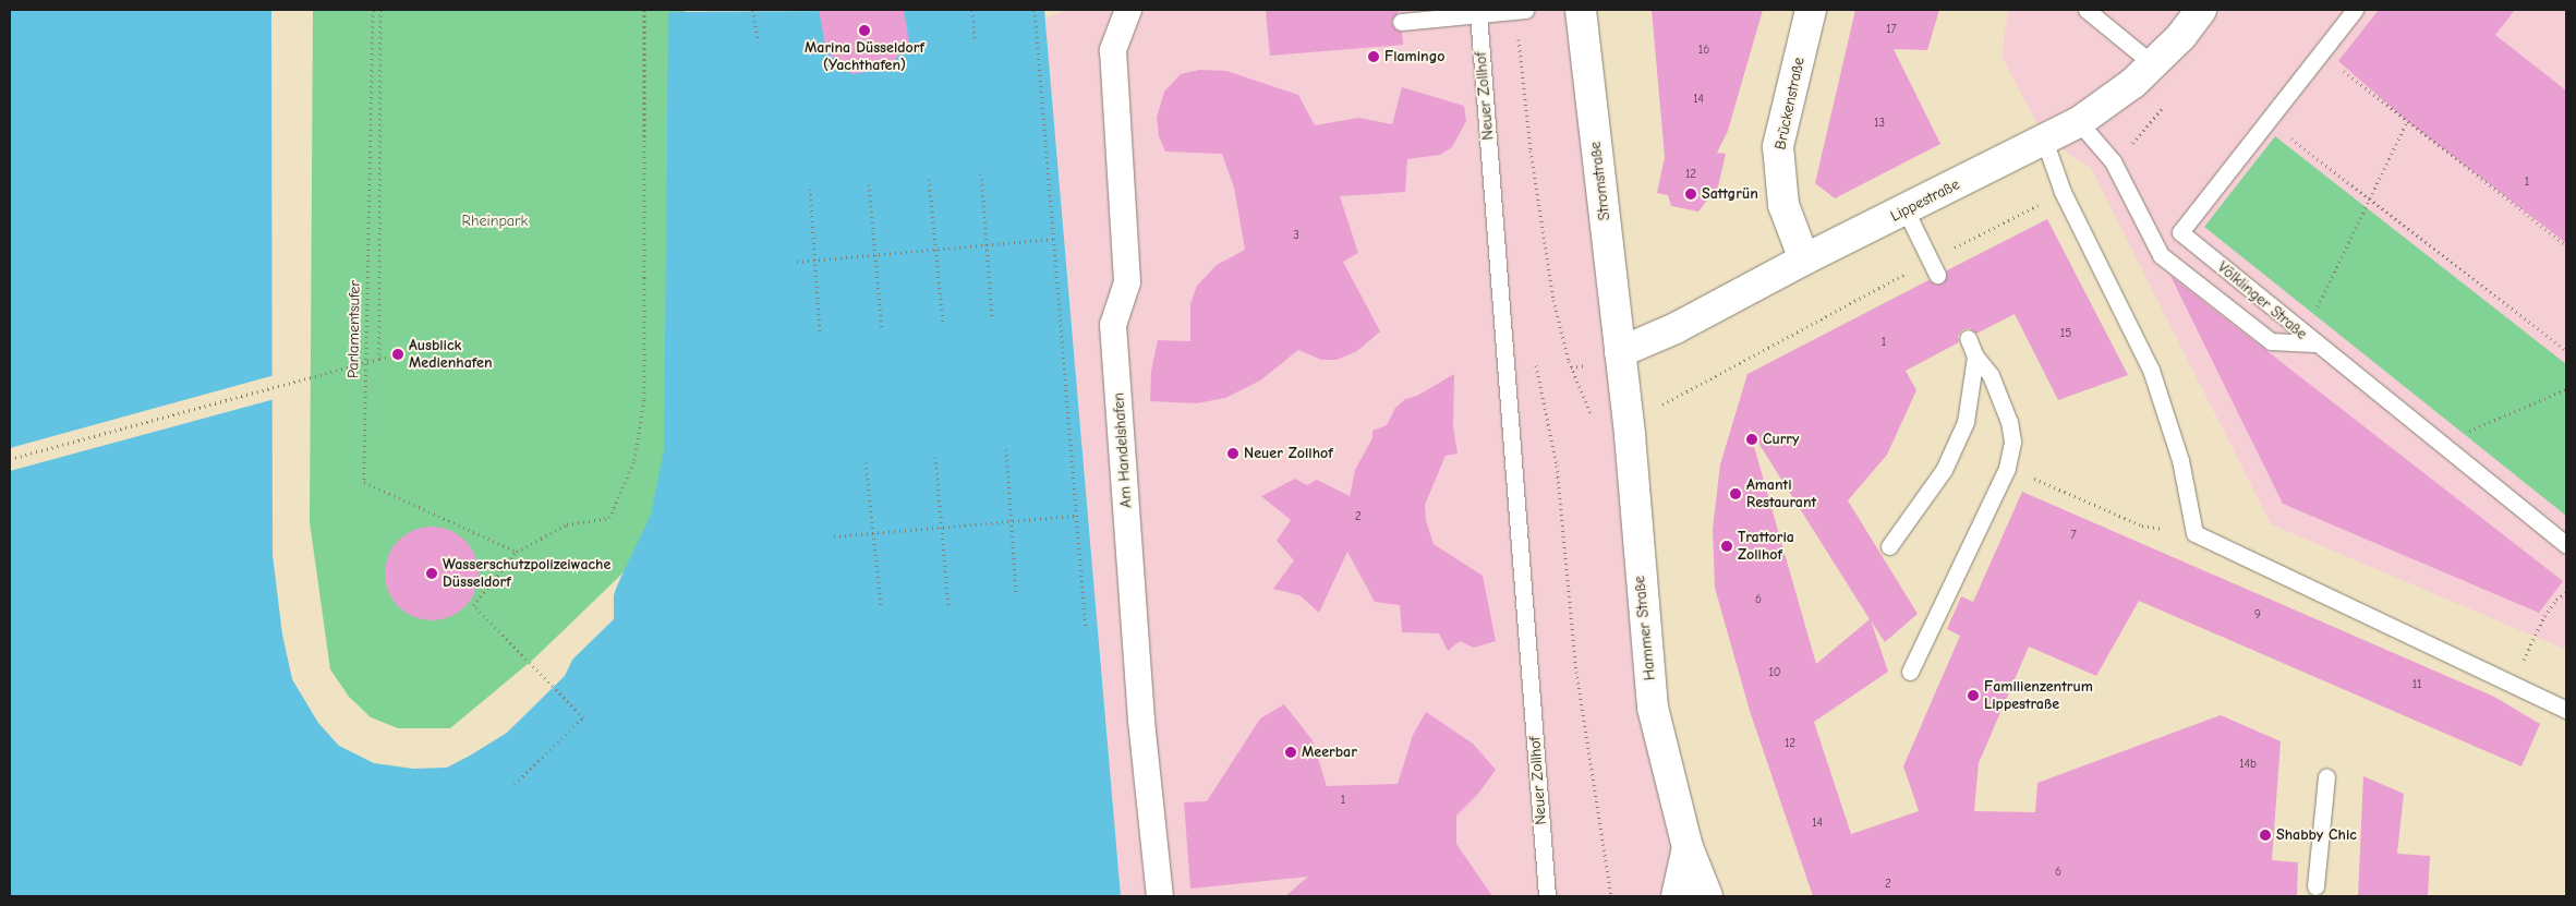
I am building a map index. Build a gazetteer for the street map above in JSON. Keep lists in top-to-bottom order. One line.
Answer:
{"streets":{"street":["Brückenstraße","Stromstraße","Lippestraße","Am Handelshafen","Hammer Straße"],"lane":["Neuer Zollhof","Völklinger Straße"],"path":["Parlamentsufer"]},"crossings":[["Brückenstraße","Lippestraße"],["Stromstraße","Lippestraße"],["Stromstraße","Hammer Straße"],["Lippestraße","Hammer Straße"]],"parks":["Rheinpark"],"places":["Marina Düsseldorf (Yachthafen)","Flamingo","Sattgrün","Ausblick Medienhafen","Curry","Neuer Zollhof","Amanti Restaurant","Trattoria Zollhof","Wasserschutzpolizeiwache Düsseldorf","Familienzentrum Lippestraße","Meerbar","Shabby Chic"],"house_numbers":["17","16","14","13","12","1","3","15","1","2","7","6","9","10","11","12","14b","1","14","6","2"]}
